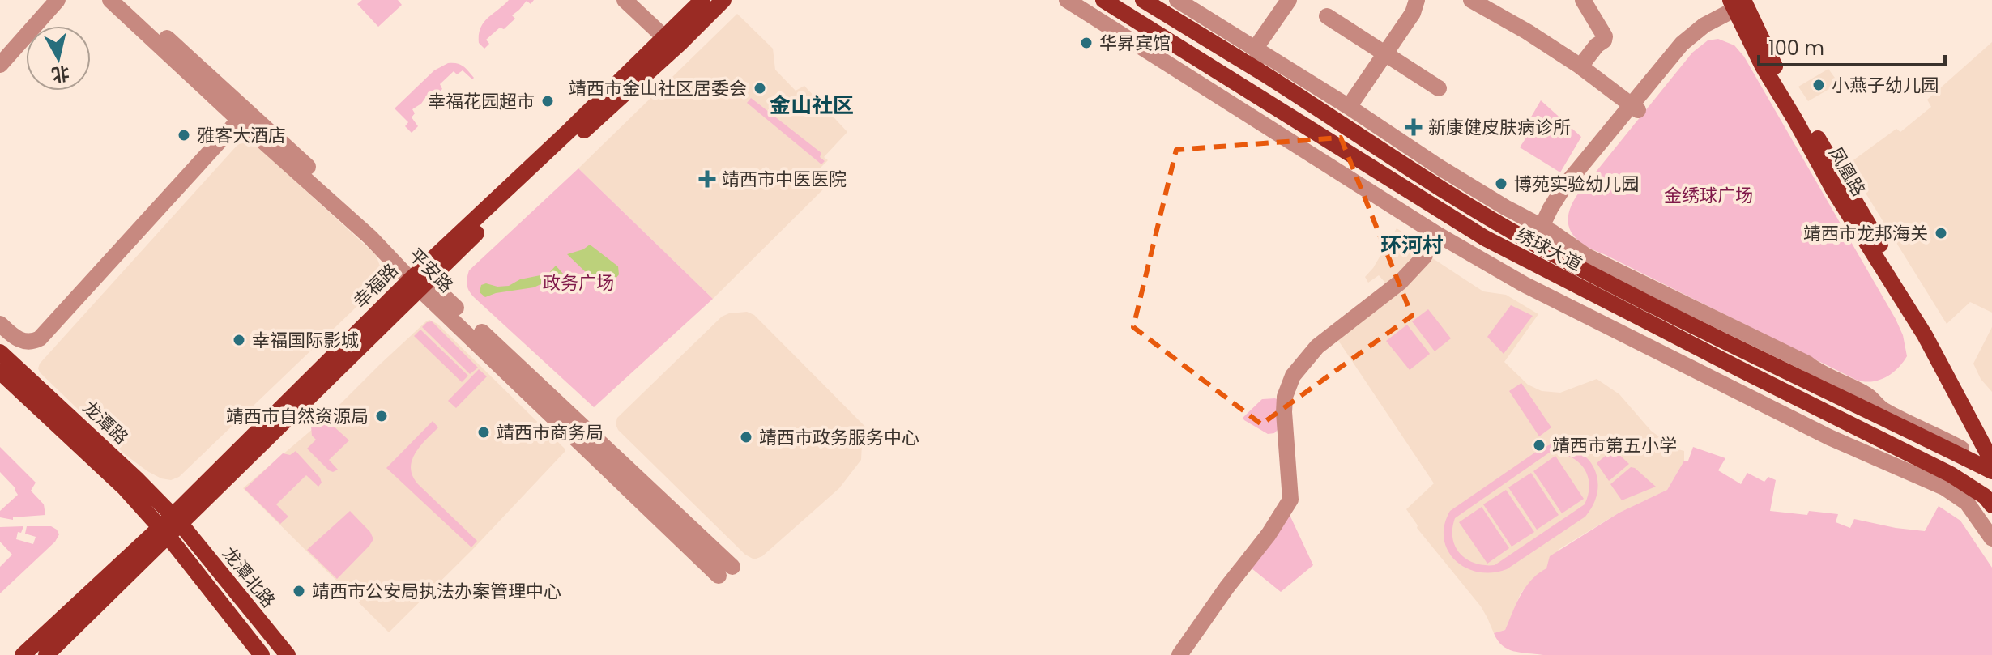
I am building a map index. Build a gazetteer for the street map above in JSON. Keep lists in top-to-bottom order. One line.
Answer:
{"streets":{"main road":["凤凰路","绣球大道","幸福路","龙潭路","龙潭北路"],"street":["平安路"]},"crossings":[["平安路","幸福路"],["幸福路","龙潭路"],["幸福路","龙潭北路"],["龙潭路","龙潭北路"]],"districts":["金山社区","环河村"],"parks":["金绣球广场","政务广场"],"places":{"other":["华昇宾馆","小燕子幼儿园","靖西市金山社区居委会","幸福花园超市","雅客大酒店","博苑实验幼儿园","靖西市龙邦海关","幸福国际影城","靖西市自然资源局","靖西市商务局","靖西市政务服务中心","靖西市第五小学","靖西市公安局执法办案管理中心"],"health":["新康健皮肤病诊所","靖西市中医医院"]},"scale_bar":"100 m","north":"bottom"}
